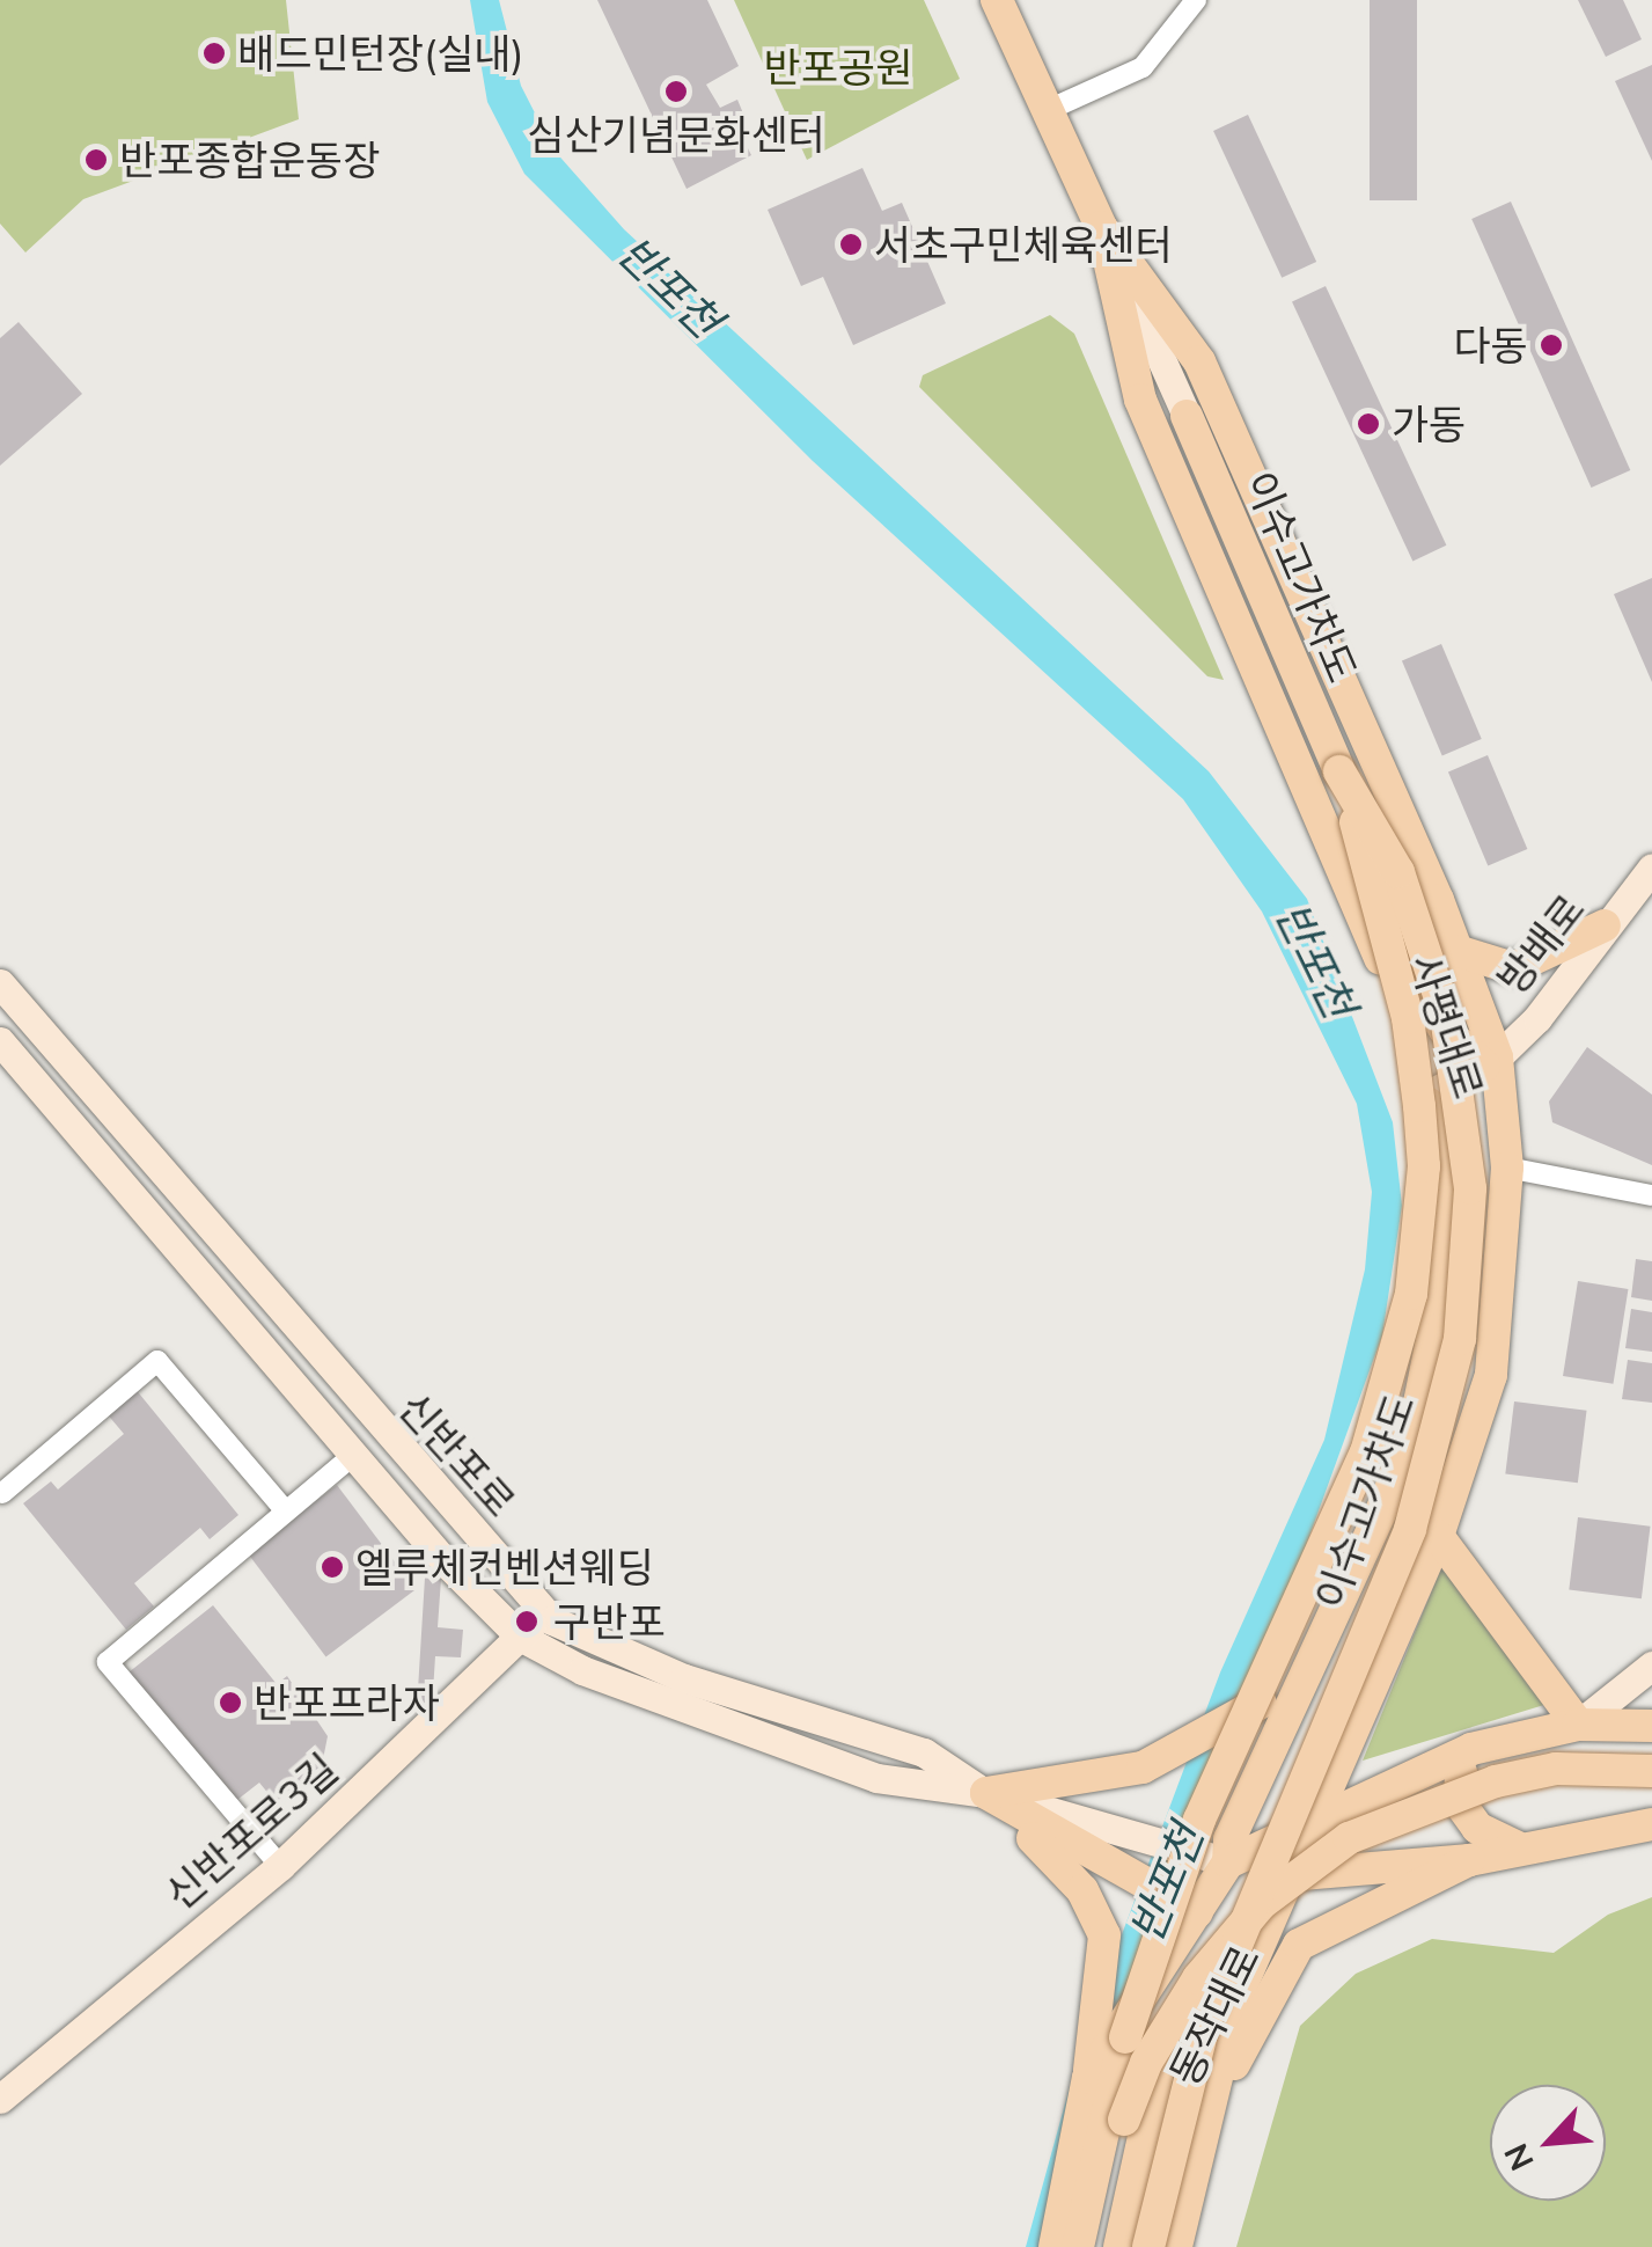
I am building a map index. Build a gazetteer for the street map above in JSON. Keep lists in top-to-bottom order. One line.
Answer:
{"streets":{"main road":["이수고가차도","방배로","사평대로","신반포로","신반포로3길","동작대로"]},"crossings":[["이수고가차도","사평대로"],["방배로","사평대로"],["사평대로","신반포로"],["사평대로","동작대로"],["신반포로","신반포로3길"],["신반포로","동작대로"]],"water":["반포천"],"parks":["반포공원"],"places":["배드민턴장(실내)","심산기념문화센터","반포종합운동장","서초구민체육센터","다동","가동","엘루체컨벤션웨딩","구반포","반포프라자"],"north":"bottom left"}
